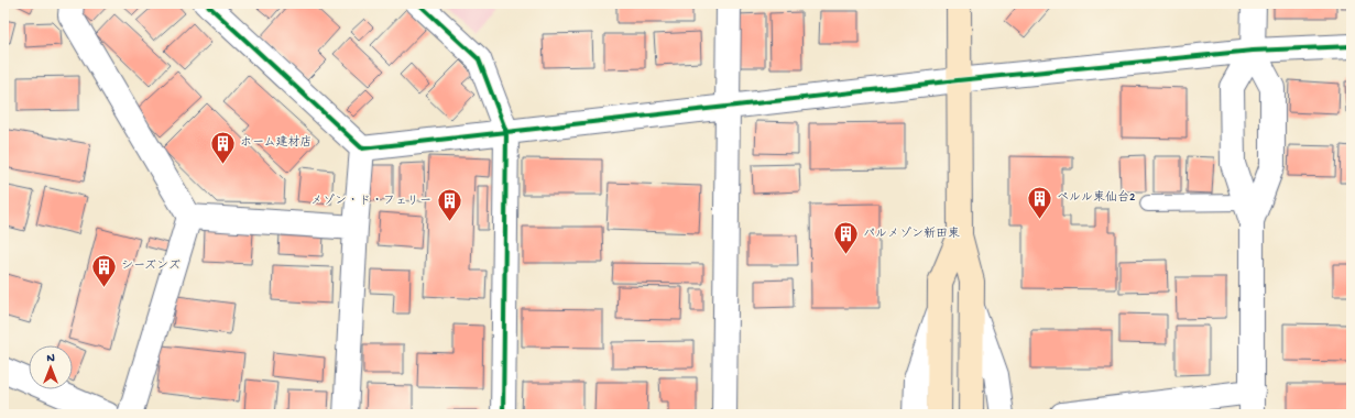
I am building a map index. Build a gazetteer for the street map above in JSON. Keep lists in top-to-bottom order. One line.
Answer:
{"places":{"building":["ホーム建材店","ペルル東仙台2","メゾン・ド・フェリー","パルメゾン新田東","シーズンズ"]},"north":"top"}
